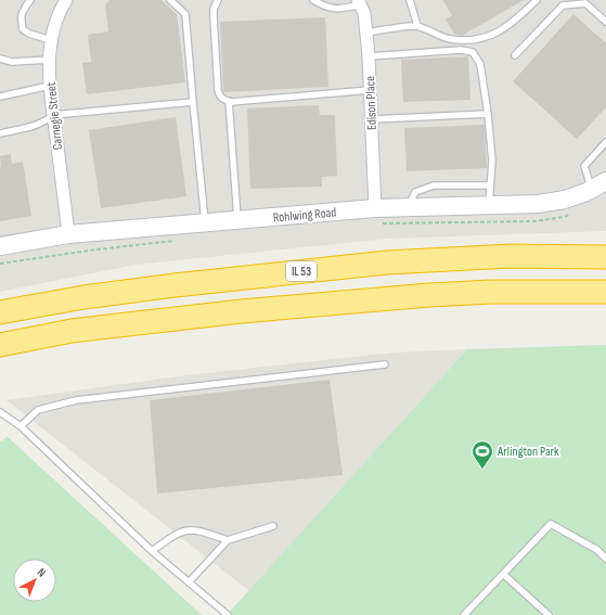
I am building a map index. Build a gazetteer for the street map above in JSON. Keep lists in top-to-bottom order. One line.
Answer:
{"streets":{"highway":["IL 53"],"main road":["Rohlwing Road"],"street":["Edison Place","Carnegie Street"]},"crossings":[["Edison Place","Rohlwing Road"],["Carnegie Street","Rohlwing Road"]],"places":{"sports":["Arlington Park"]},"north":"top right"}
